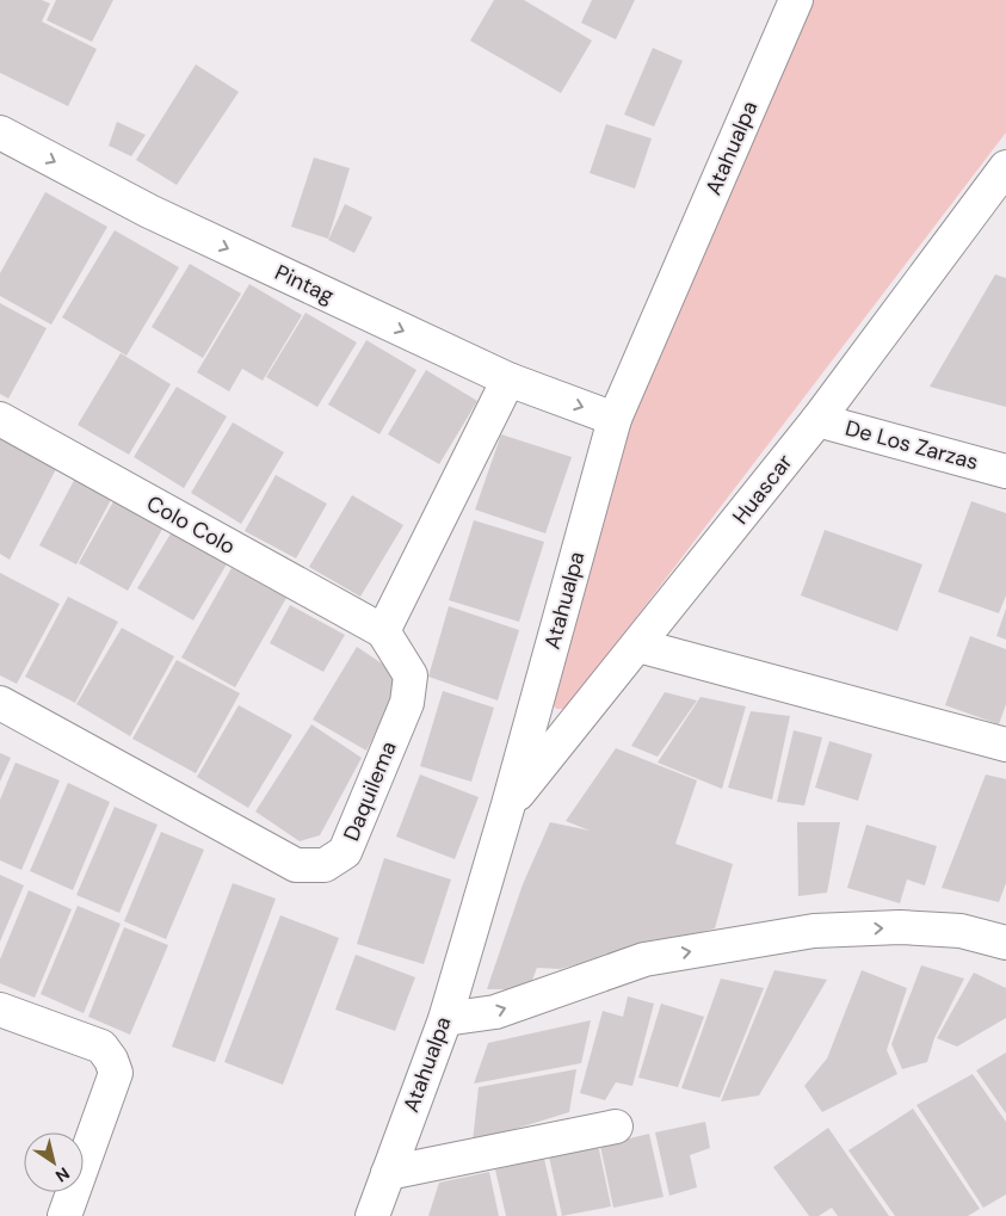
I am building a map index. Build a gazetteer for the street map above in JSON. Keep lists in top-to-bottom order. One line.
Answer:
{"streets":{"street":["Atahualpa","Pintag","De Los Zarzas","Huascar","Colo Colo","Daquilema"]},"crossings":[["Atahualpa","Pintag"],["Atahualpa","Huascar"],["De Los Zarzas","Huascar"],["Colo Colo","Daquilema"]],"one_way":["Pintag"],"north":"bottom right"}
